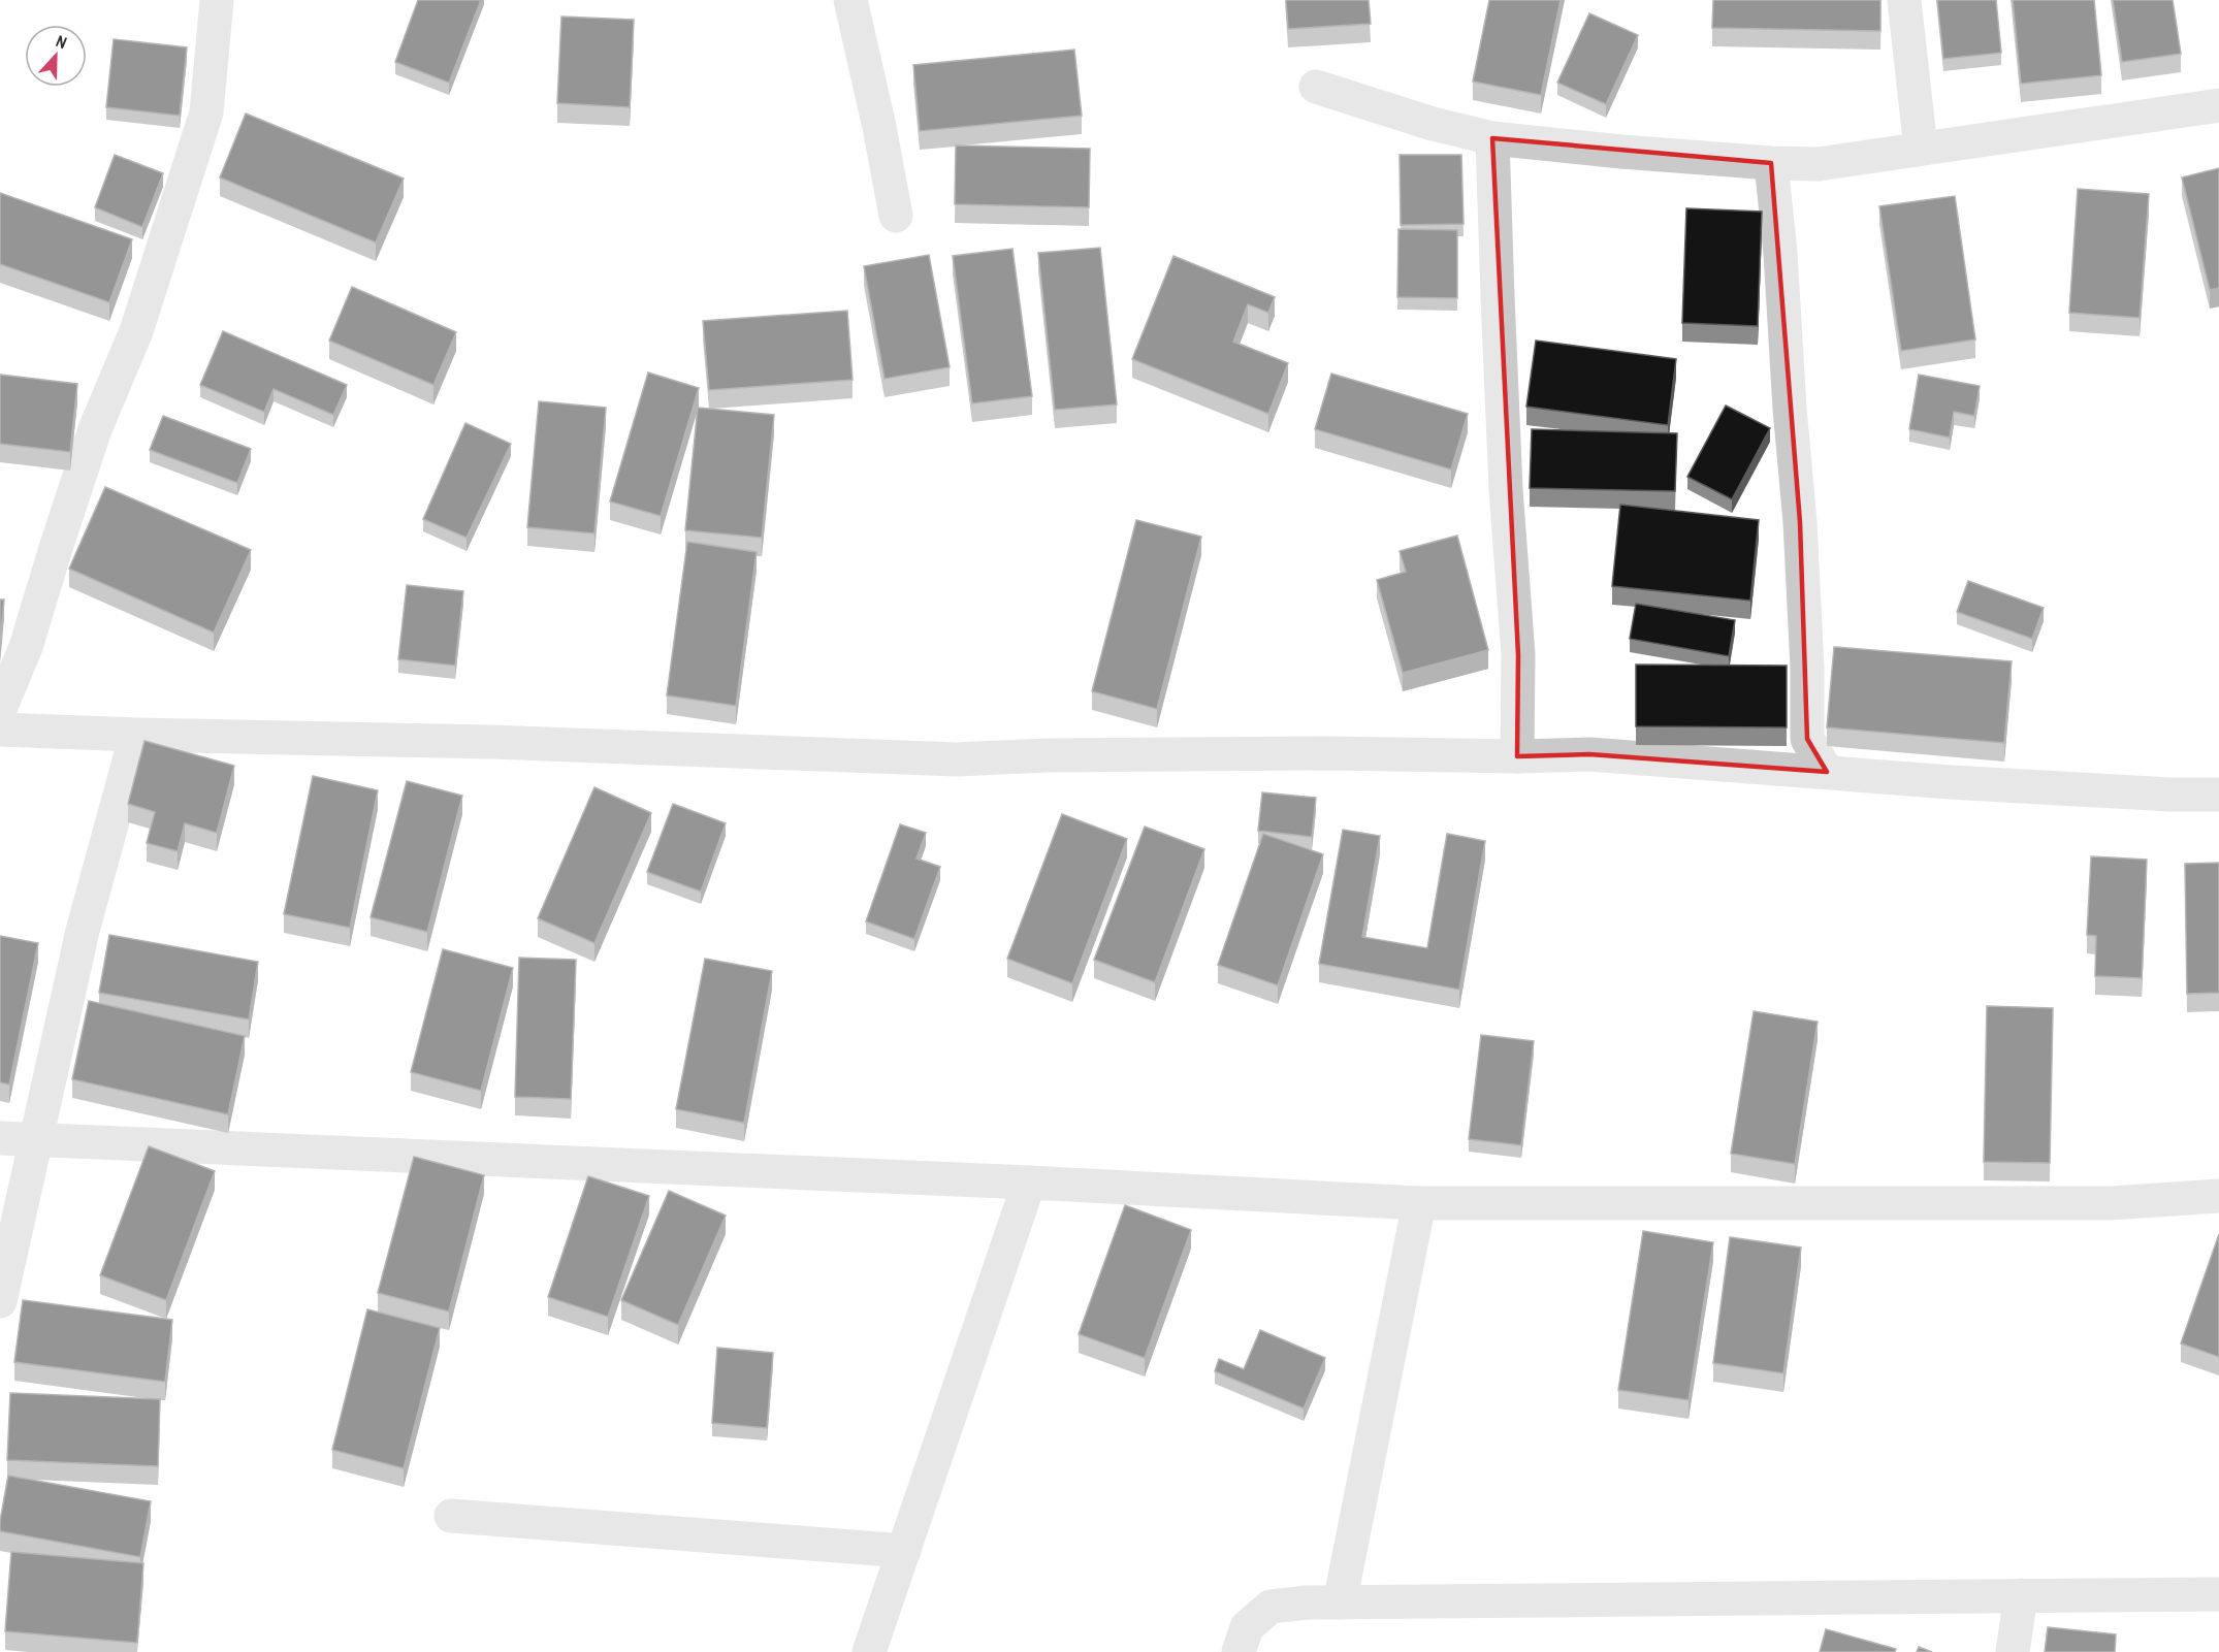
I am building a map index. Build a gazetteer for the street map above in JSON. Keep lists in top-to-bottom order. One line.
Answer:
{"north":"top"}
